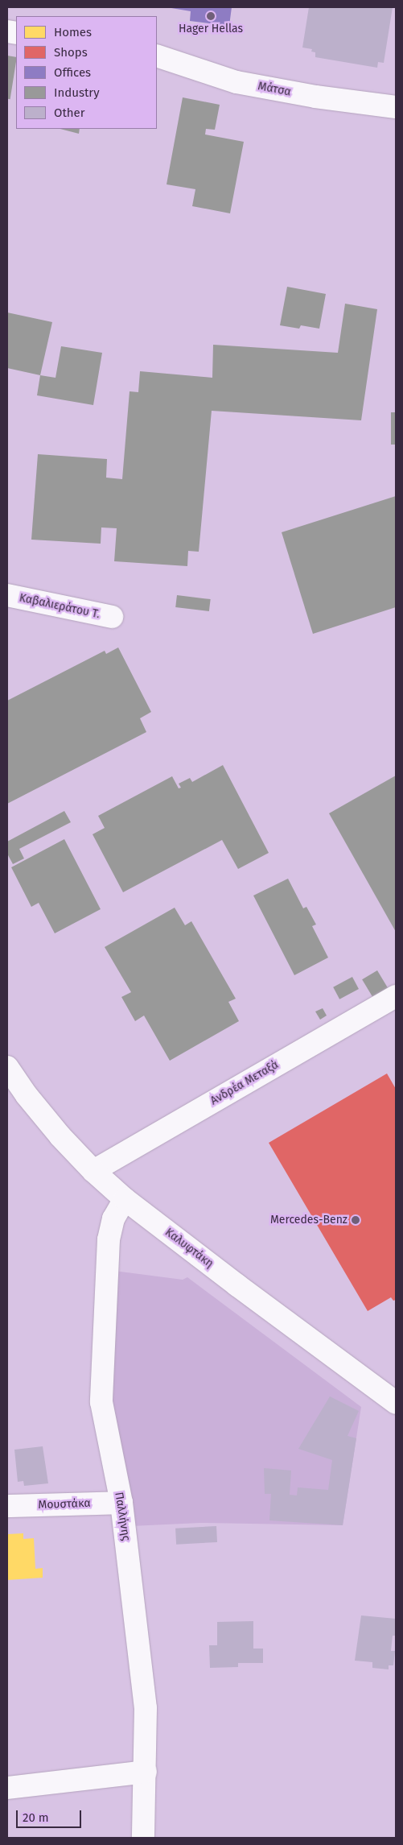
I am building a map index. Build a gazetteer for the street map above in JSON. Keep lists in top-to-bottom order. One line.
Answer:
{"streets":{"street":["Μάτσα","Καβαλιεράτου Τ.","Ανδρέα Μεταξά","Καλυφτάκη","Μουστάκα","Παλλήνης"]},"crossings":[["Ανδρέα Μεταξά","Καλυφτάκη"],["Καλυφτάκη","Παλλήνης"],["Μουστάκα","Παλλήνης"]],"places":["Hager Hellas","Mercedes-Benz"],"legend":["Homes","Shops","Offices","Industry","Other"],"scale_bar":"20 m"}
